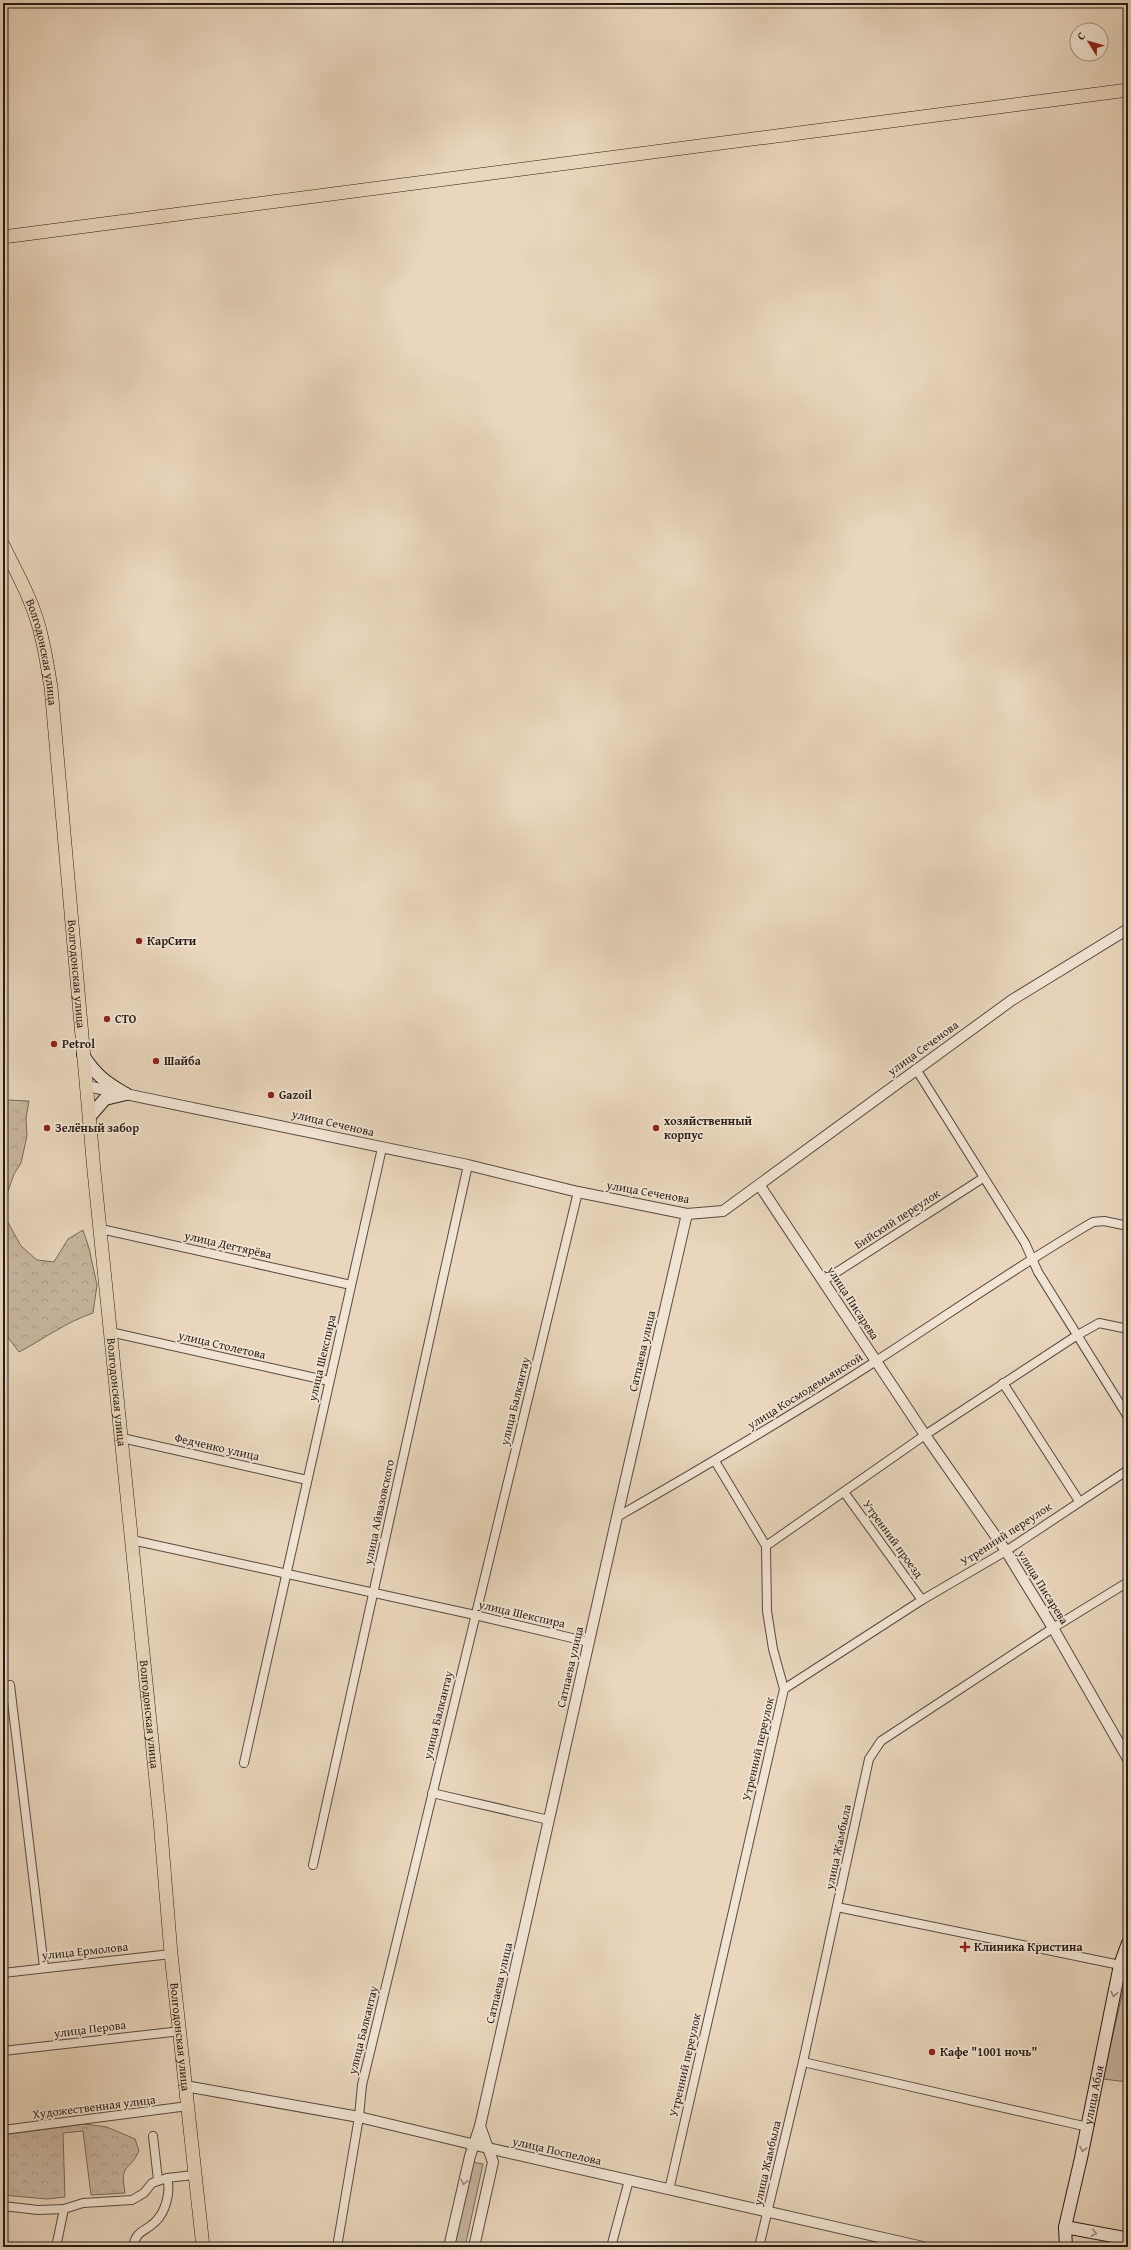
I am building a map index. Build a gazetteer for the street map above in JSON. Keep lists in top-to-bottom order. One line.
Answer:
{"streets":{"main road":["Волгодонская улица","улица Абая"],"street":["улица Сеченова","Бийский переулок","улица Дегтярёва","улица Писарева","улица Столетова","Сатпаева улица","улица Шекспира","улица Космодемьянской","улица Балкантау","Федченко улица","улица Айвазовского","Утренний переулок","Утренний проезд","улица Жамбыла","улица Ермолова","улица Перова","Художественная улица","улица Поспелова"]},"crossings":[["Волгодонская улица","улица Сеченова"],["Волгодонская улица","улица Дегтярёва"],["Волгодонская улица","улица Столетова"],["Волгодонская улица","улица Шекспира"],["Волгодонская улица","Федченко улица"],["Волгодонская улица","улица Ермолова"],["Волгодонская улица","улица Перова"],["Волгодонская улица","Художественная улица"],["Волгодонская улица","улица Поспелова"],["улица Сеченова","улица Писарева"],["улица Сеченова","Сатпаева улица"],["улица Сеченова","улица Шекспира"],["улица Сеченова","улица Балкантау"],["улица Сеченова","улица Айвазовского"],["Бийский переулок","улица Писарева"],["улица Дегтярёва","улица Шекспира"],["улица Писарева","улица Космодемьянской"],["улица Писарева","Утренний переулок"],["улица Писарева","улица Жамбыла"],["улица Столетова","улица Шекспира"],["Сатпаева улица","улица Шекспира"],["Сатпаева улица","улица Космодемьянской"],["Сатпаева улица","улица Поспелова"],["улица Шекспира","улица Балкантау"],["улица Шекспира","Федченко улица"],["улица Шекспира","улица Айвазовского"],["улица Балкантау","улица Поспелова"],["Утренний переулок","Утренний проезд"],["Утренний переулок","улица Поспелова"],["улица Жамбыла","улица Поспелова"]],"one_way":["улица Абая"],"places":{"other":["КарСити","СТО","Petrol","Шайба","Gazoil","Зелёный забор","хозяйственный корпус","Кафе \"1001 ночь\""],"health":["Клиника Кристина"]},"north":"top left"}
